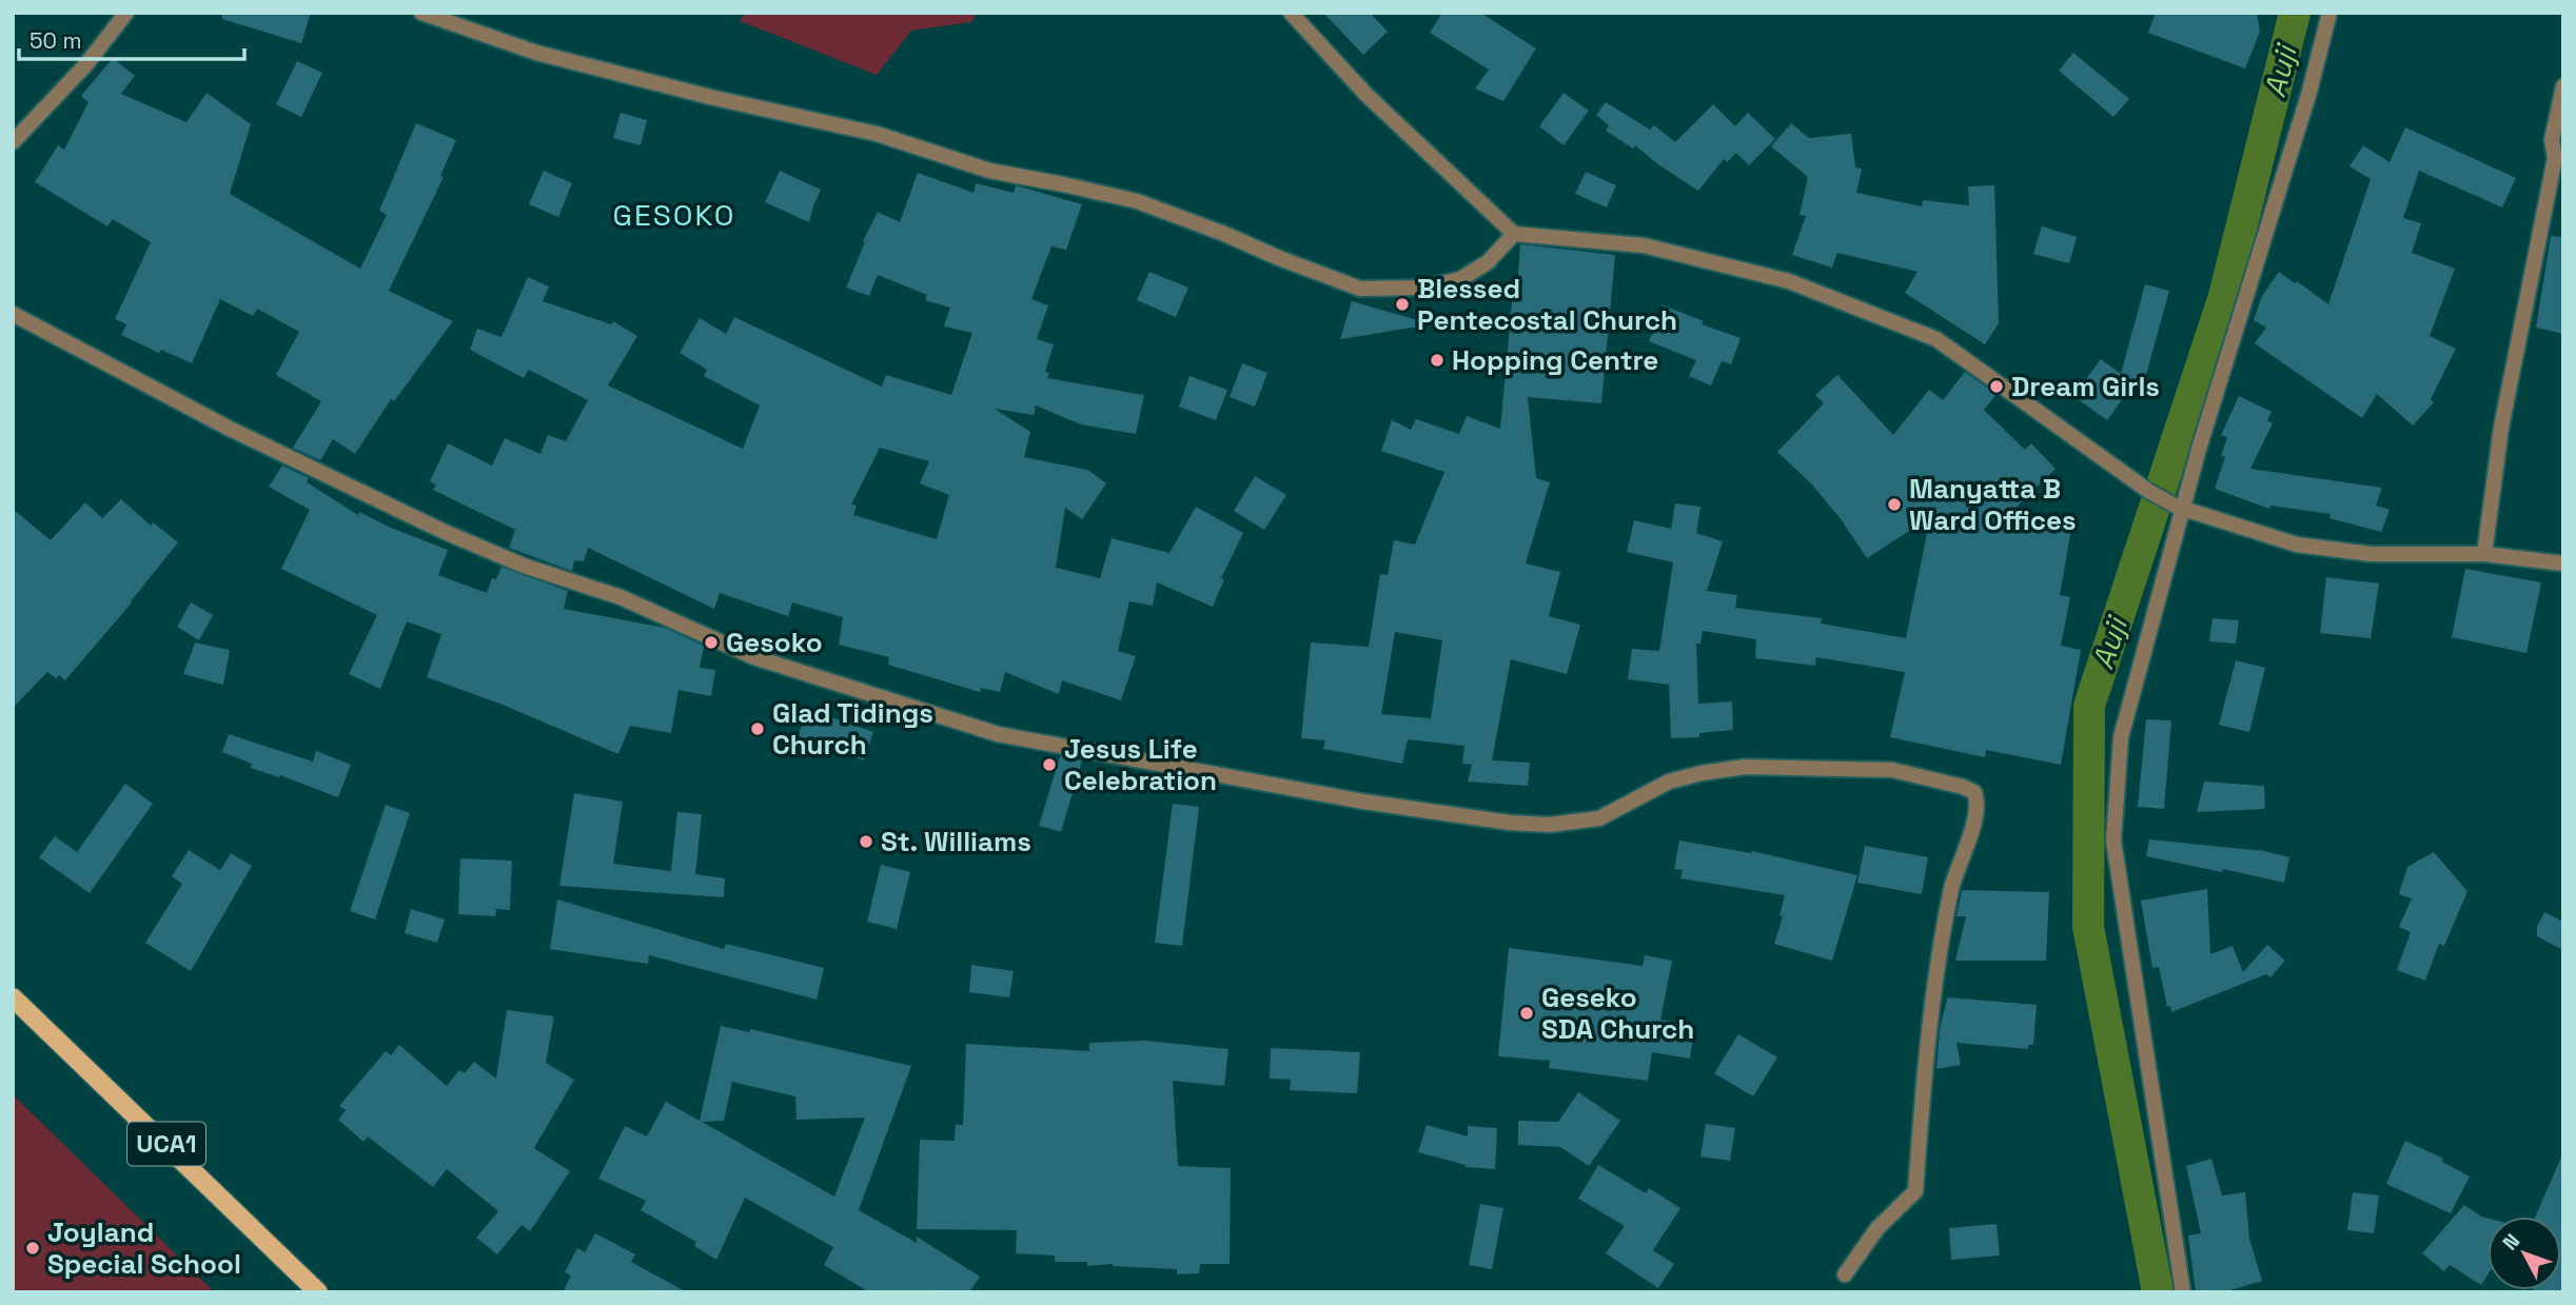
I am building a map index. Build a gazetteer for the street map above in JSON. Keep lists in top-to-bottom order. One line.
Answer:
{"streets":{"main road":["UCA1"]},"districts":["GESOKO"],"water":["Auji"],"places":["Blessed Pentecostal Church","Hopping Centre","Dream Girls","Manyatta B Ward Offices","Gesoko","Glad Tidings Church","Jesus Life Celebration","St. Williams","Geseko SDA Church","Joyland Special School"],"scale_bar":"50 m","north":"top left"}
